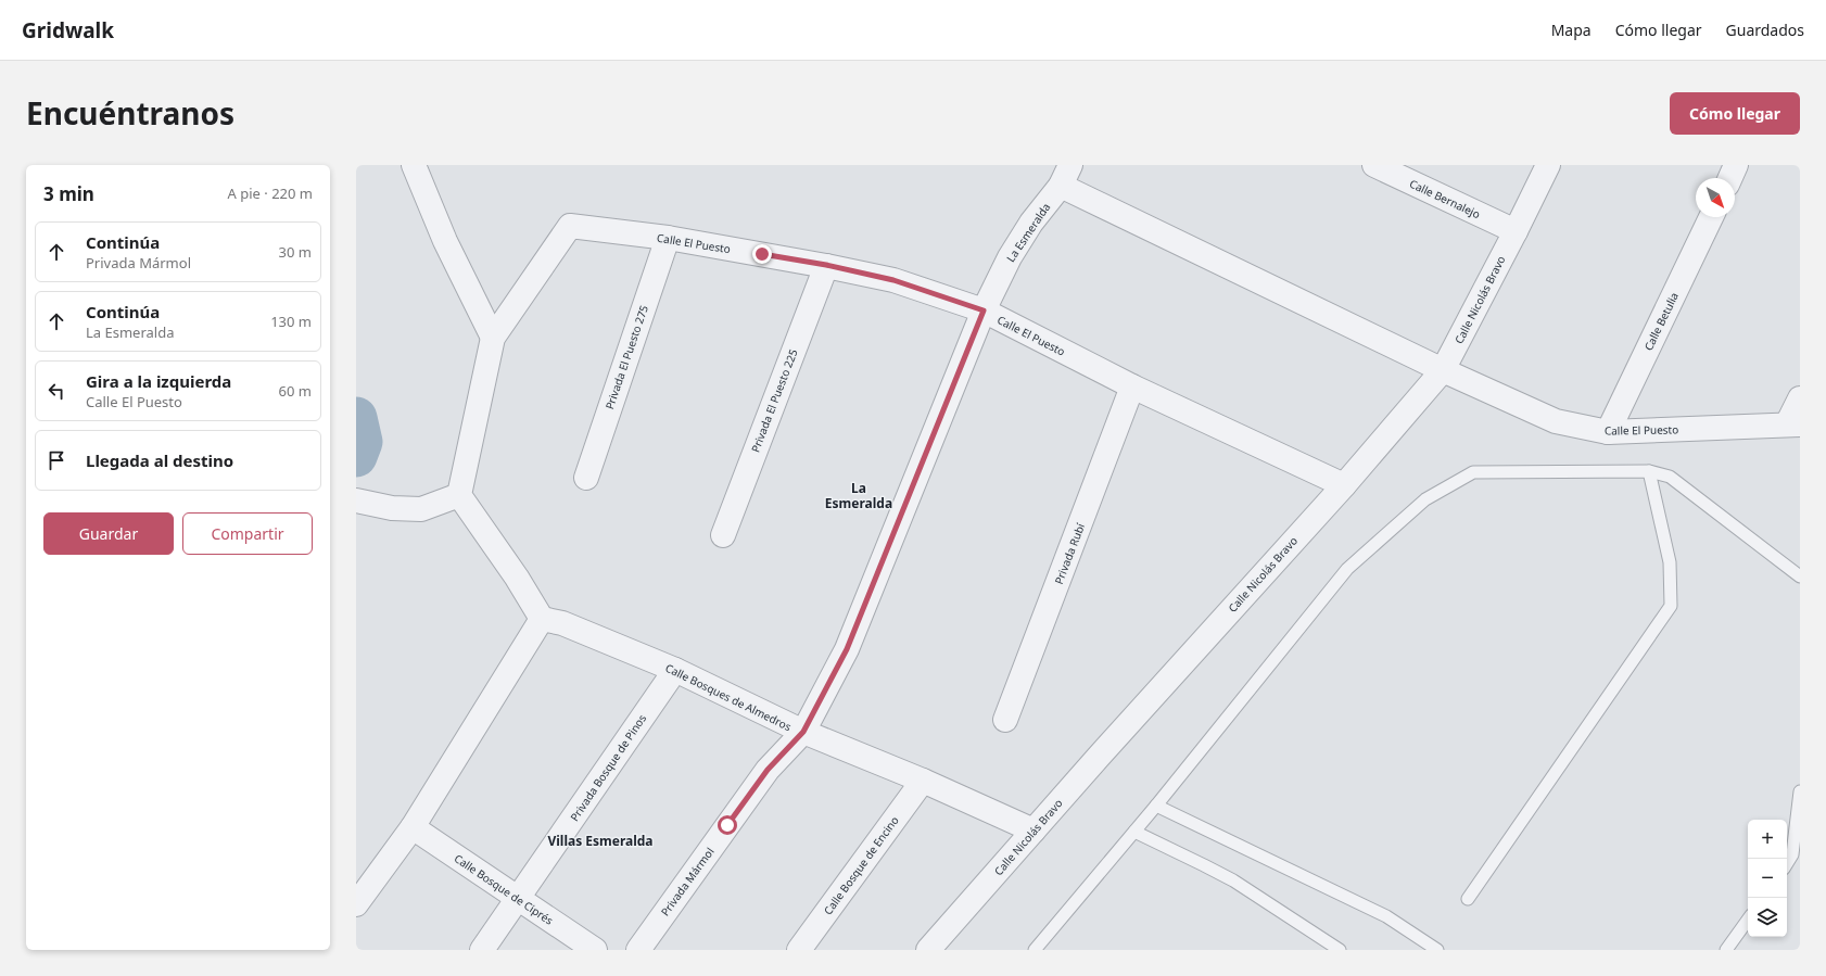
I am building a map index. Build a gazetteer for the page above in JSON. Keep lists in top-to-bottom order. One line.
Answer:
{"streets":{"street":["Calle Bernalejo","La Esmeralda","Calle El Puesto","Calle Nicolás Bravo","Calle Betulia","Privada El Puesto 275","Privada El Puesto 225","Privada Rubí","Calle Bosques de Almedros","Privada Bosque de Pinos","Calle Bosque de Encino","Privada Mármol","Calle Bosque de Ciprés"]},"crossings":[["Calle Bernalejo","Calle Nicolás Bravo"],["La Esmeralda","Calle El Puesto"],["La Esmeralda","Calle Bosques de Almedros"],["La Esmeralda","Privada Mármol"],["Calle El Puesto","Calle Nicolás Bravo"],["Calle El Puesto","Calle Betulia"],["Calle El Puesto","Privada El Puesto 275"],["Calle El Puesto","Privada El Puesto 225"],["Calle El Puesto","Privada Rubí"],["Calle Nicolás Bravo","Calle Bosques de Almedros"],["Calle Bosques de Almedros","Privada Bosque de Pinos"],["Calle Bosques de Almedros","Calle Bosque de Encino"],["Calle Bosques de Almedros","Privada Mármol"],["Privada Bosque de Pinos","Calle Bosque de Ciprés"]],"districts":["La Esmeralda","Villas Esmeralda"],"north":"bottom right","page":{"header":"Gridwalk","nav":["Mapa","Cómo llegar","Guardados"],"title":"Encuéntranos","buttons":["Cómo llegar",["Guardar","Compartir"]],"heading":["3 min","A pie · 220 m"],"list":[["Continúa","Privada Mármol","30 m"],["Continúa","La Esmeralda","130 m"],["Gira a la izquierda","Calle El Puesto","60 m"],"Llegada al destino"],"map_buttons":["+","−"]}}
